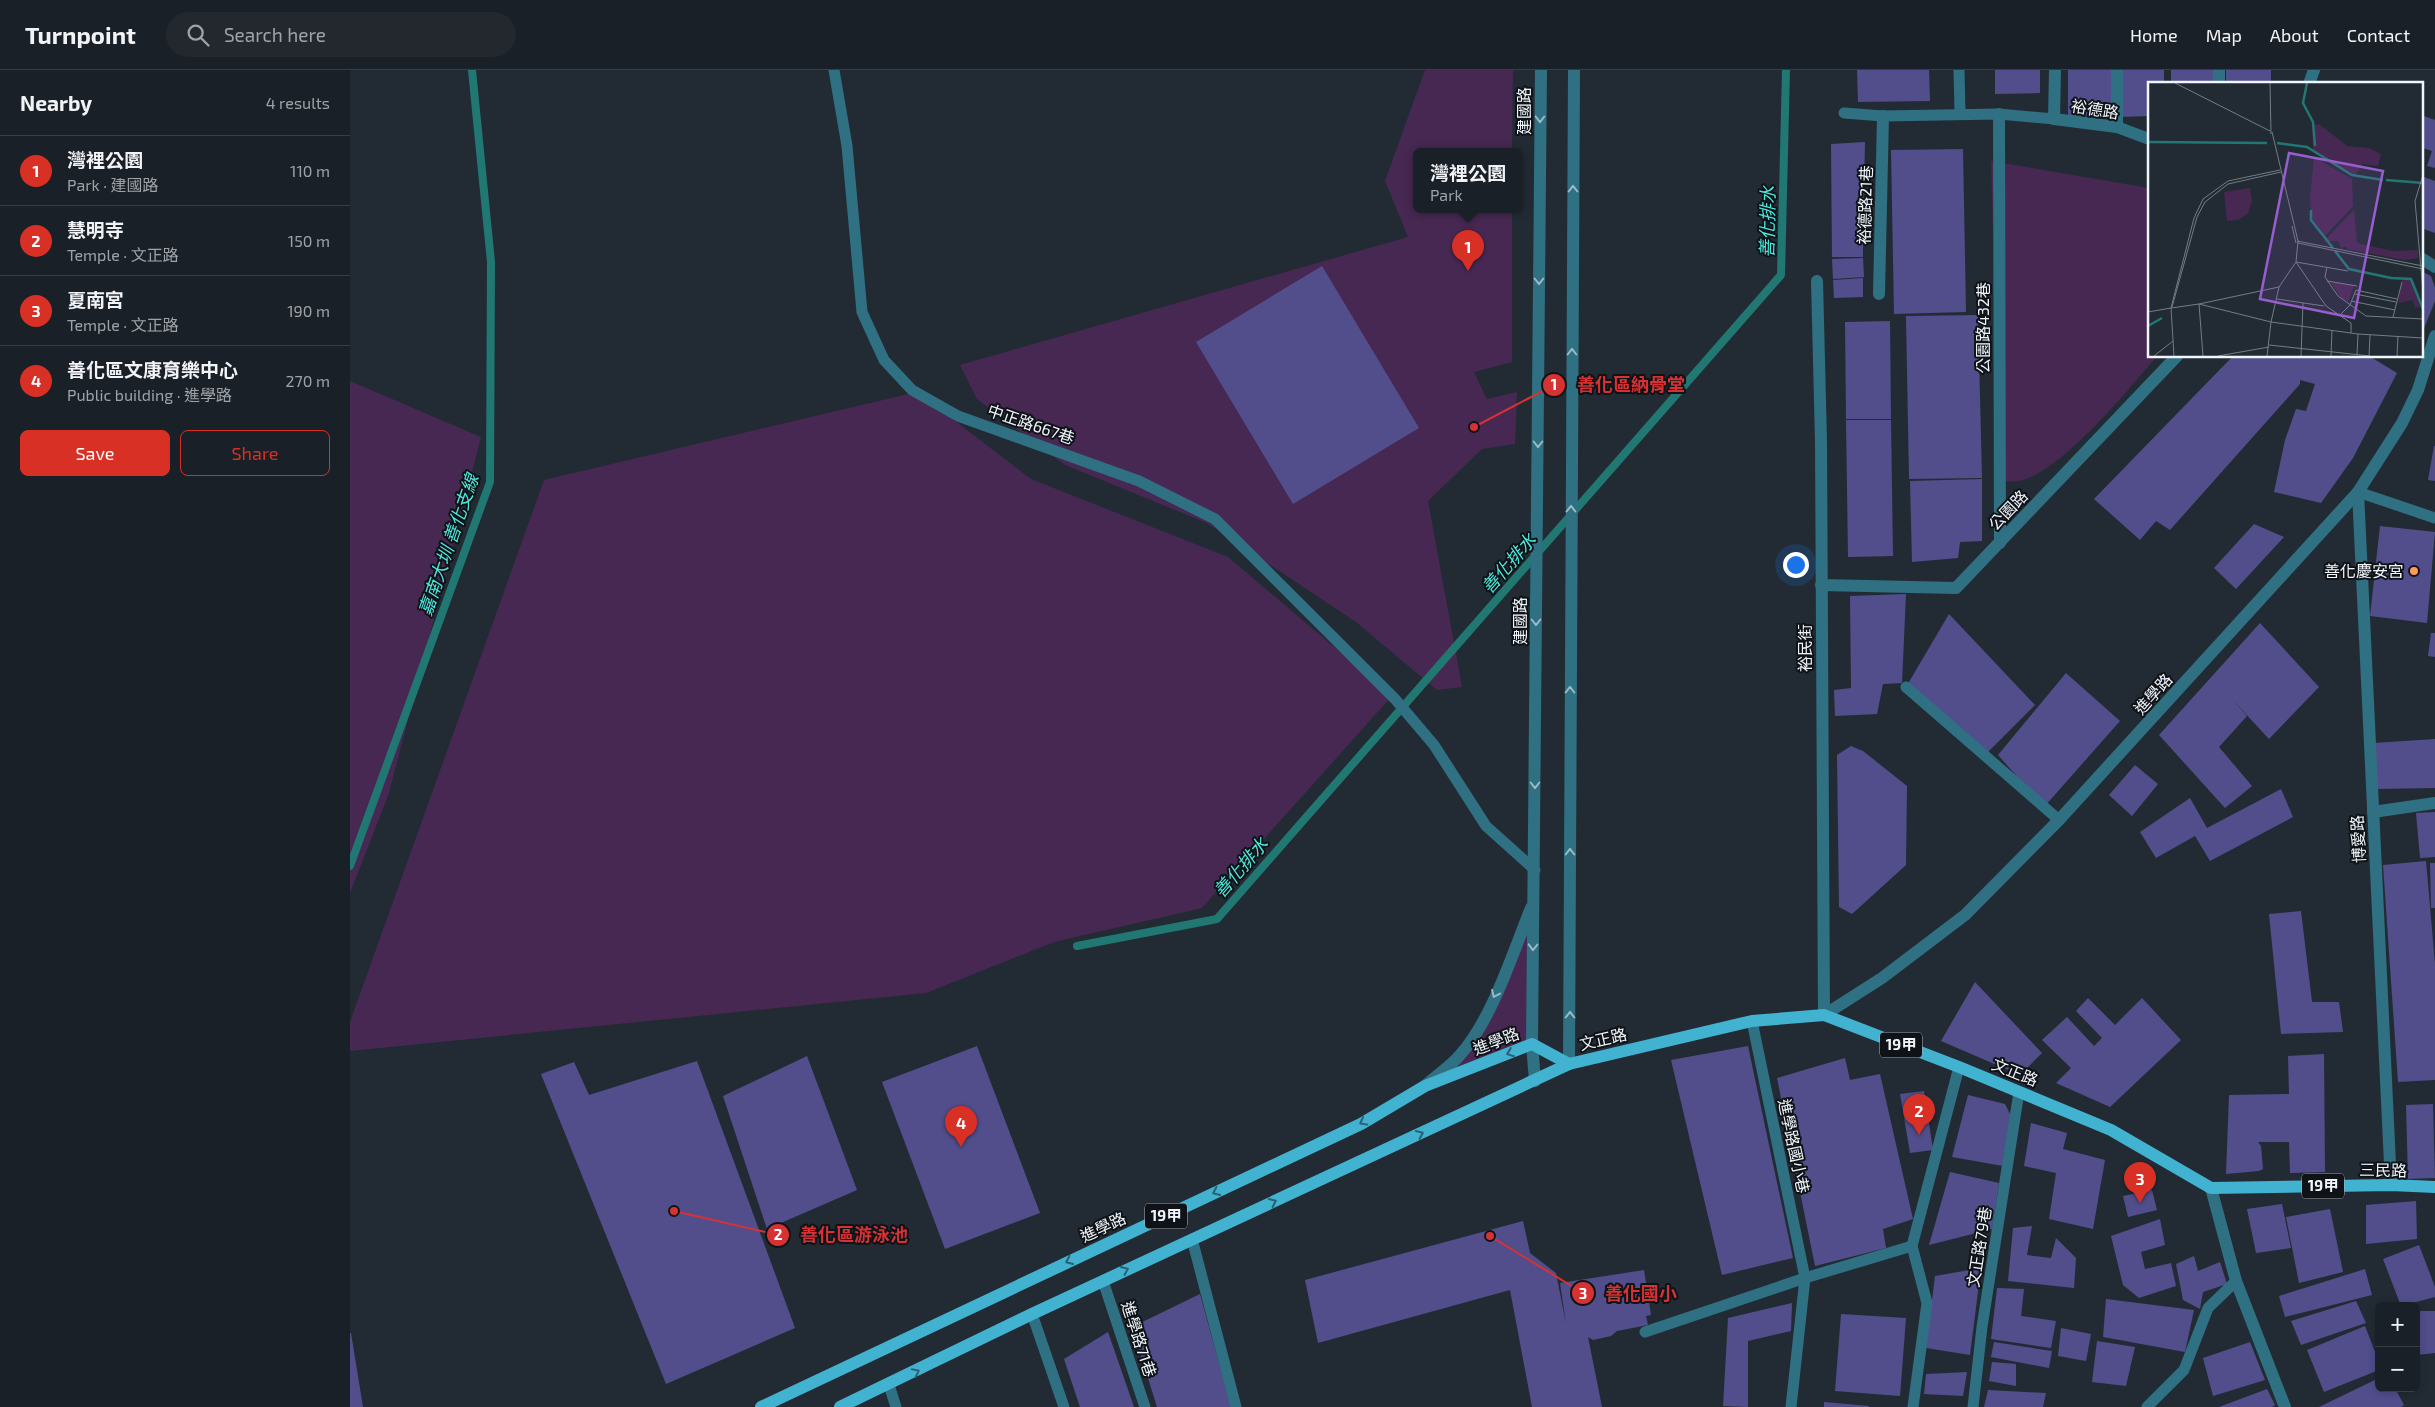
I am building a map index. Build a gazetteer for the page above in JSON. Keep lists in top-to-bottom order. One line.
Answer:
{"streets":{"main road":["進學路","文正路","19甲","三民路"],"street":["裕德路","建國路","裕德路21巷","公園路432巷","公園路","裕民街","博愛路"],"lane":["中正路667巷","進學路國小巷","文正路79巷","進學路71巷"]},"crossings":[["建國路","中正路667巷"],["建國路","進學路"],["建國路","19甲"],["公園路432巷","公園路"],["公園路","裕民街"],["裕民街","進學路"],["裕民街","文正路"],["進學路","博愛路"],["進學路","文正路"],["進學路","19甲"],["博愛路","三民路"],["文正路","19甲"],["文正路","進學路國小巷"],["文正路","三民路"],["文正路","文正路79巷"],["19甲","進學路71巷"]],"one_way":["進學路"],"water":["善化排水","嘉南大圳 善化支線"],"places":["善化區納骨堂","善化慶安宮","善化區游泳池","善化國小"],"page":{"header":"Turnpoint","search":"Search here","nav":["Home","Map","About","Contact"],"heading":["Nearby","4 results"],"list":[{"mark":"1","name":"灣裡公園","note":"Park · 建國路","value":"110 m"},{"mark":"2","name":"慧明寺","note":"Temple · 文正路","value":"150 m"},{"mark":"3","name":"夏南宮","note":"Temple · 文正路","value":"190 m"},{"mark":"4","name":"善化區文康育樂中心","note":"Public building · 進學路","value":"270 m"}],"popup":["灣裡公園","Park"],"pins":["1","2","4","3"],"buttons":["Save","Share"],"map_buttons":["+","−"]}}
